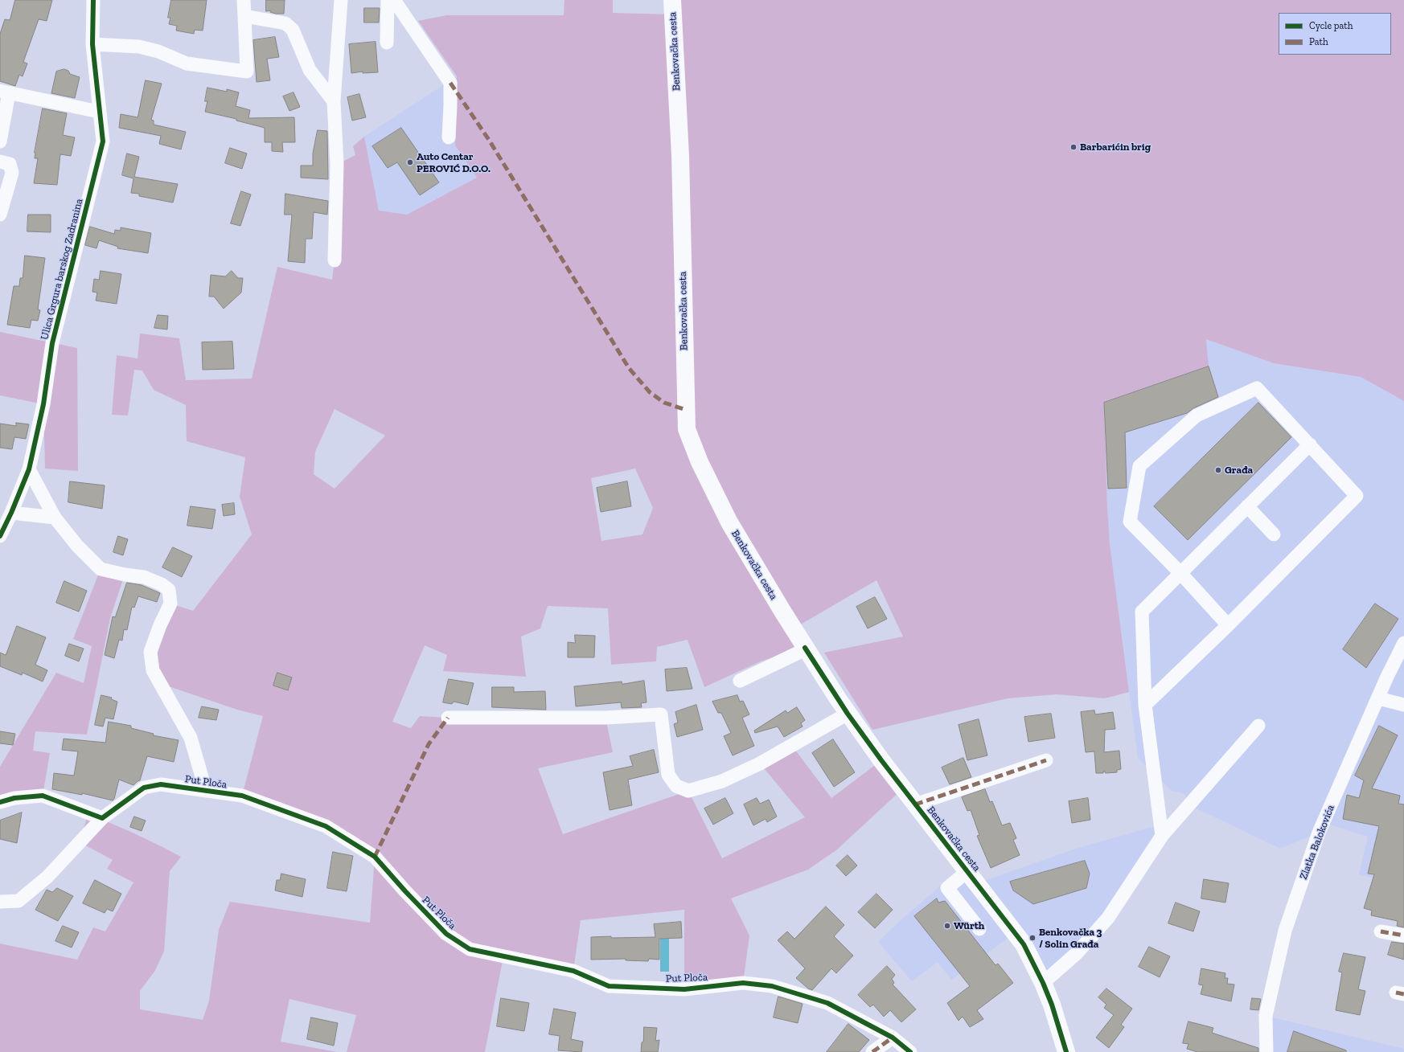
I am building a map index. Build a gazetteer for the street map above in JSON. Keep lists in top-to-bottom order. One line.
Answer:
{"streets":{"main road":["Benkovačka cesta"],"street":["Ulica Grgura barskog Zadranina","Put Ploča","Zlatka Balokovića"]},"places":["Barbarićin brig","Auto Centar PEROVIĆ D.O.O.","Građa","Würth","Benkovačka 3 / Solin Građa"],"legend":["Cycle path","Path"]}
